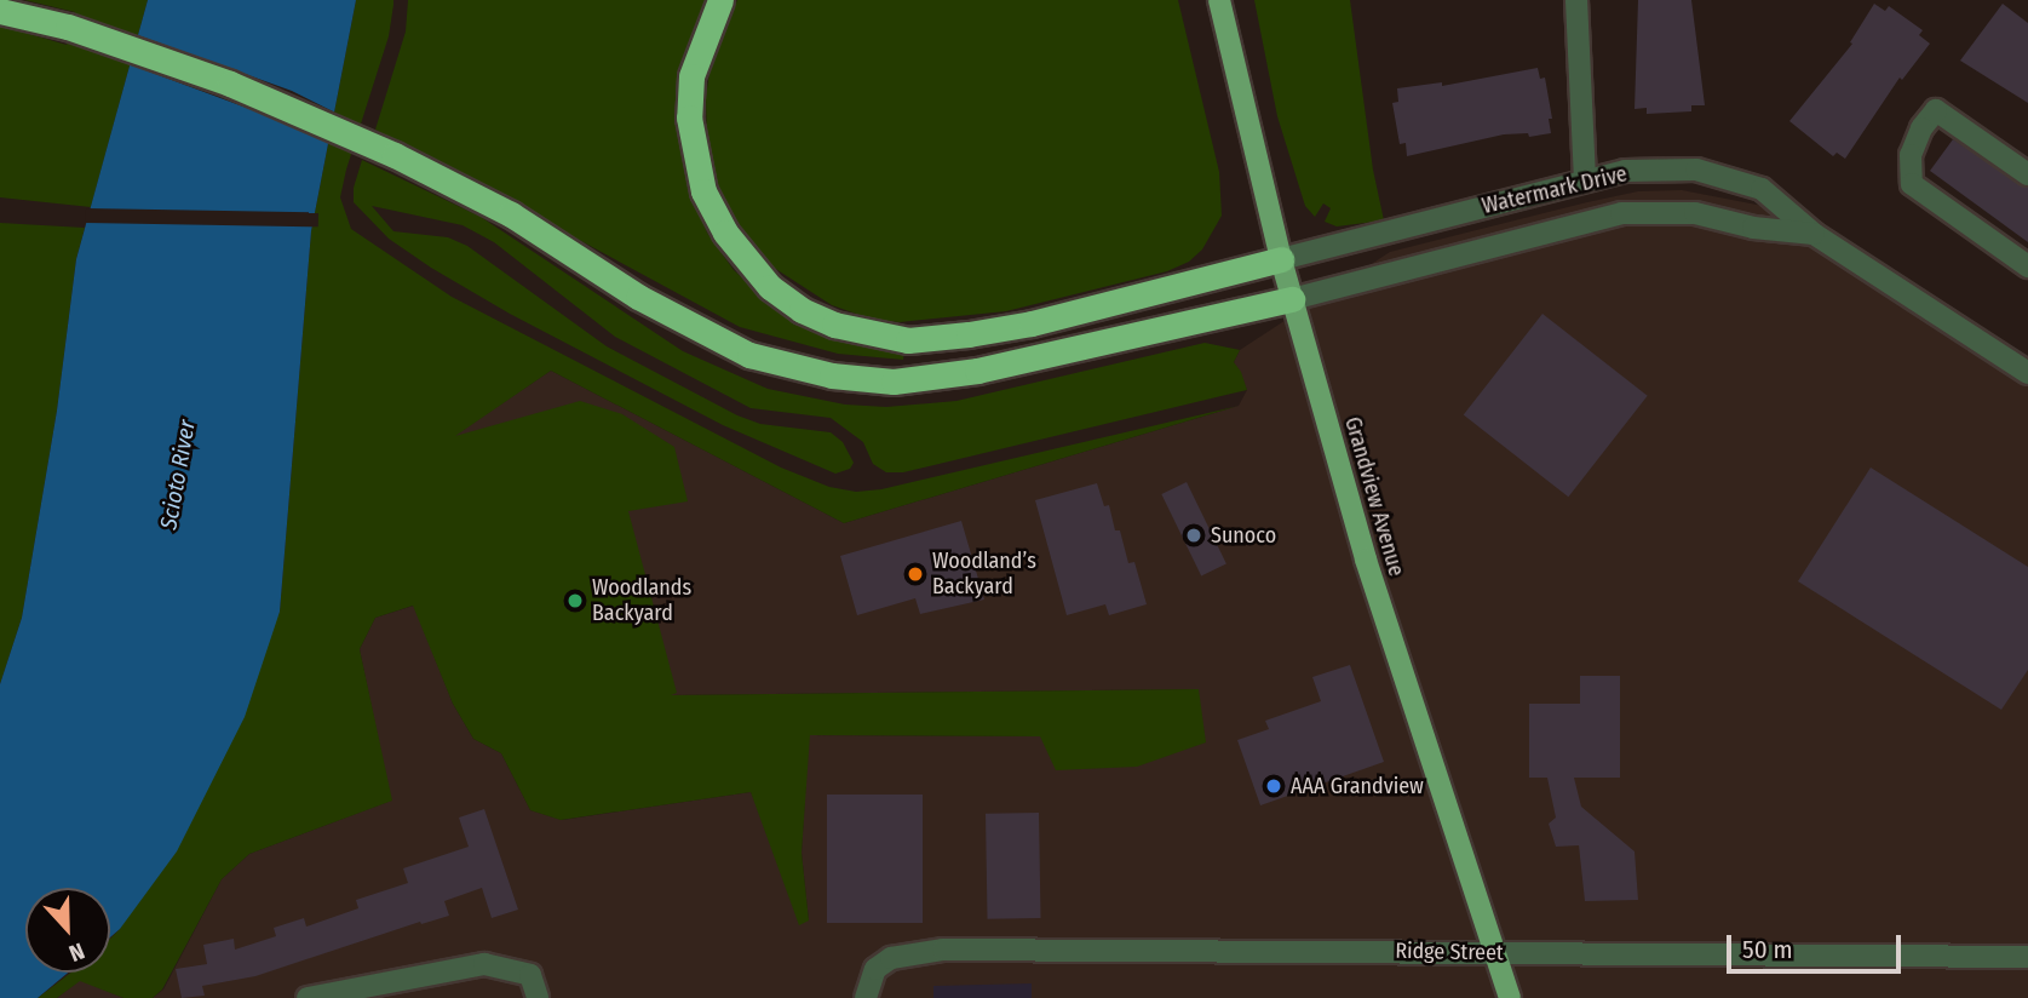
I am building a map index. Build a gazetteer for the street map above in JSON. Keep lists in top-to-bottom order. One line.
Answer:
{"streets":{"main road":["Grandview Avenue"],"street":["Watermark Drive","Ridge Street"]},"crossings":[["Watermark Drive","Grandview Avenue"],["Grandview Avenue","Ridge Street"]],"water":["Scioto River"],"places":["Sunoco","Woodland’s Backyard","Woodlands Backyard","AAA Grandview"],"scale_bar":"50 m","north":"bottom"}
